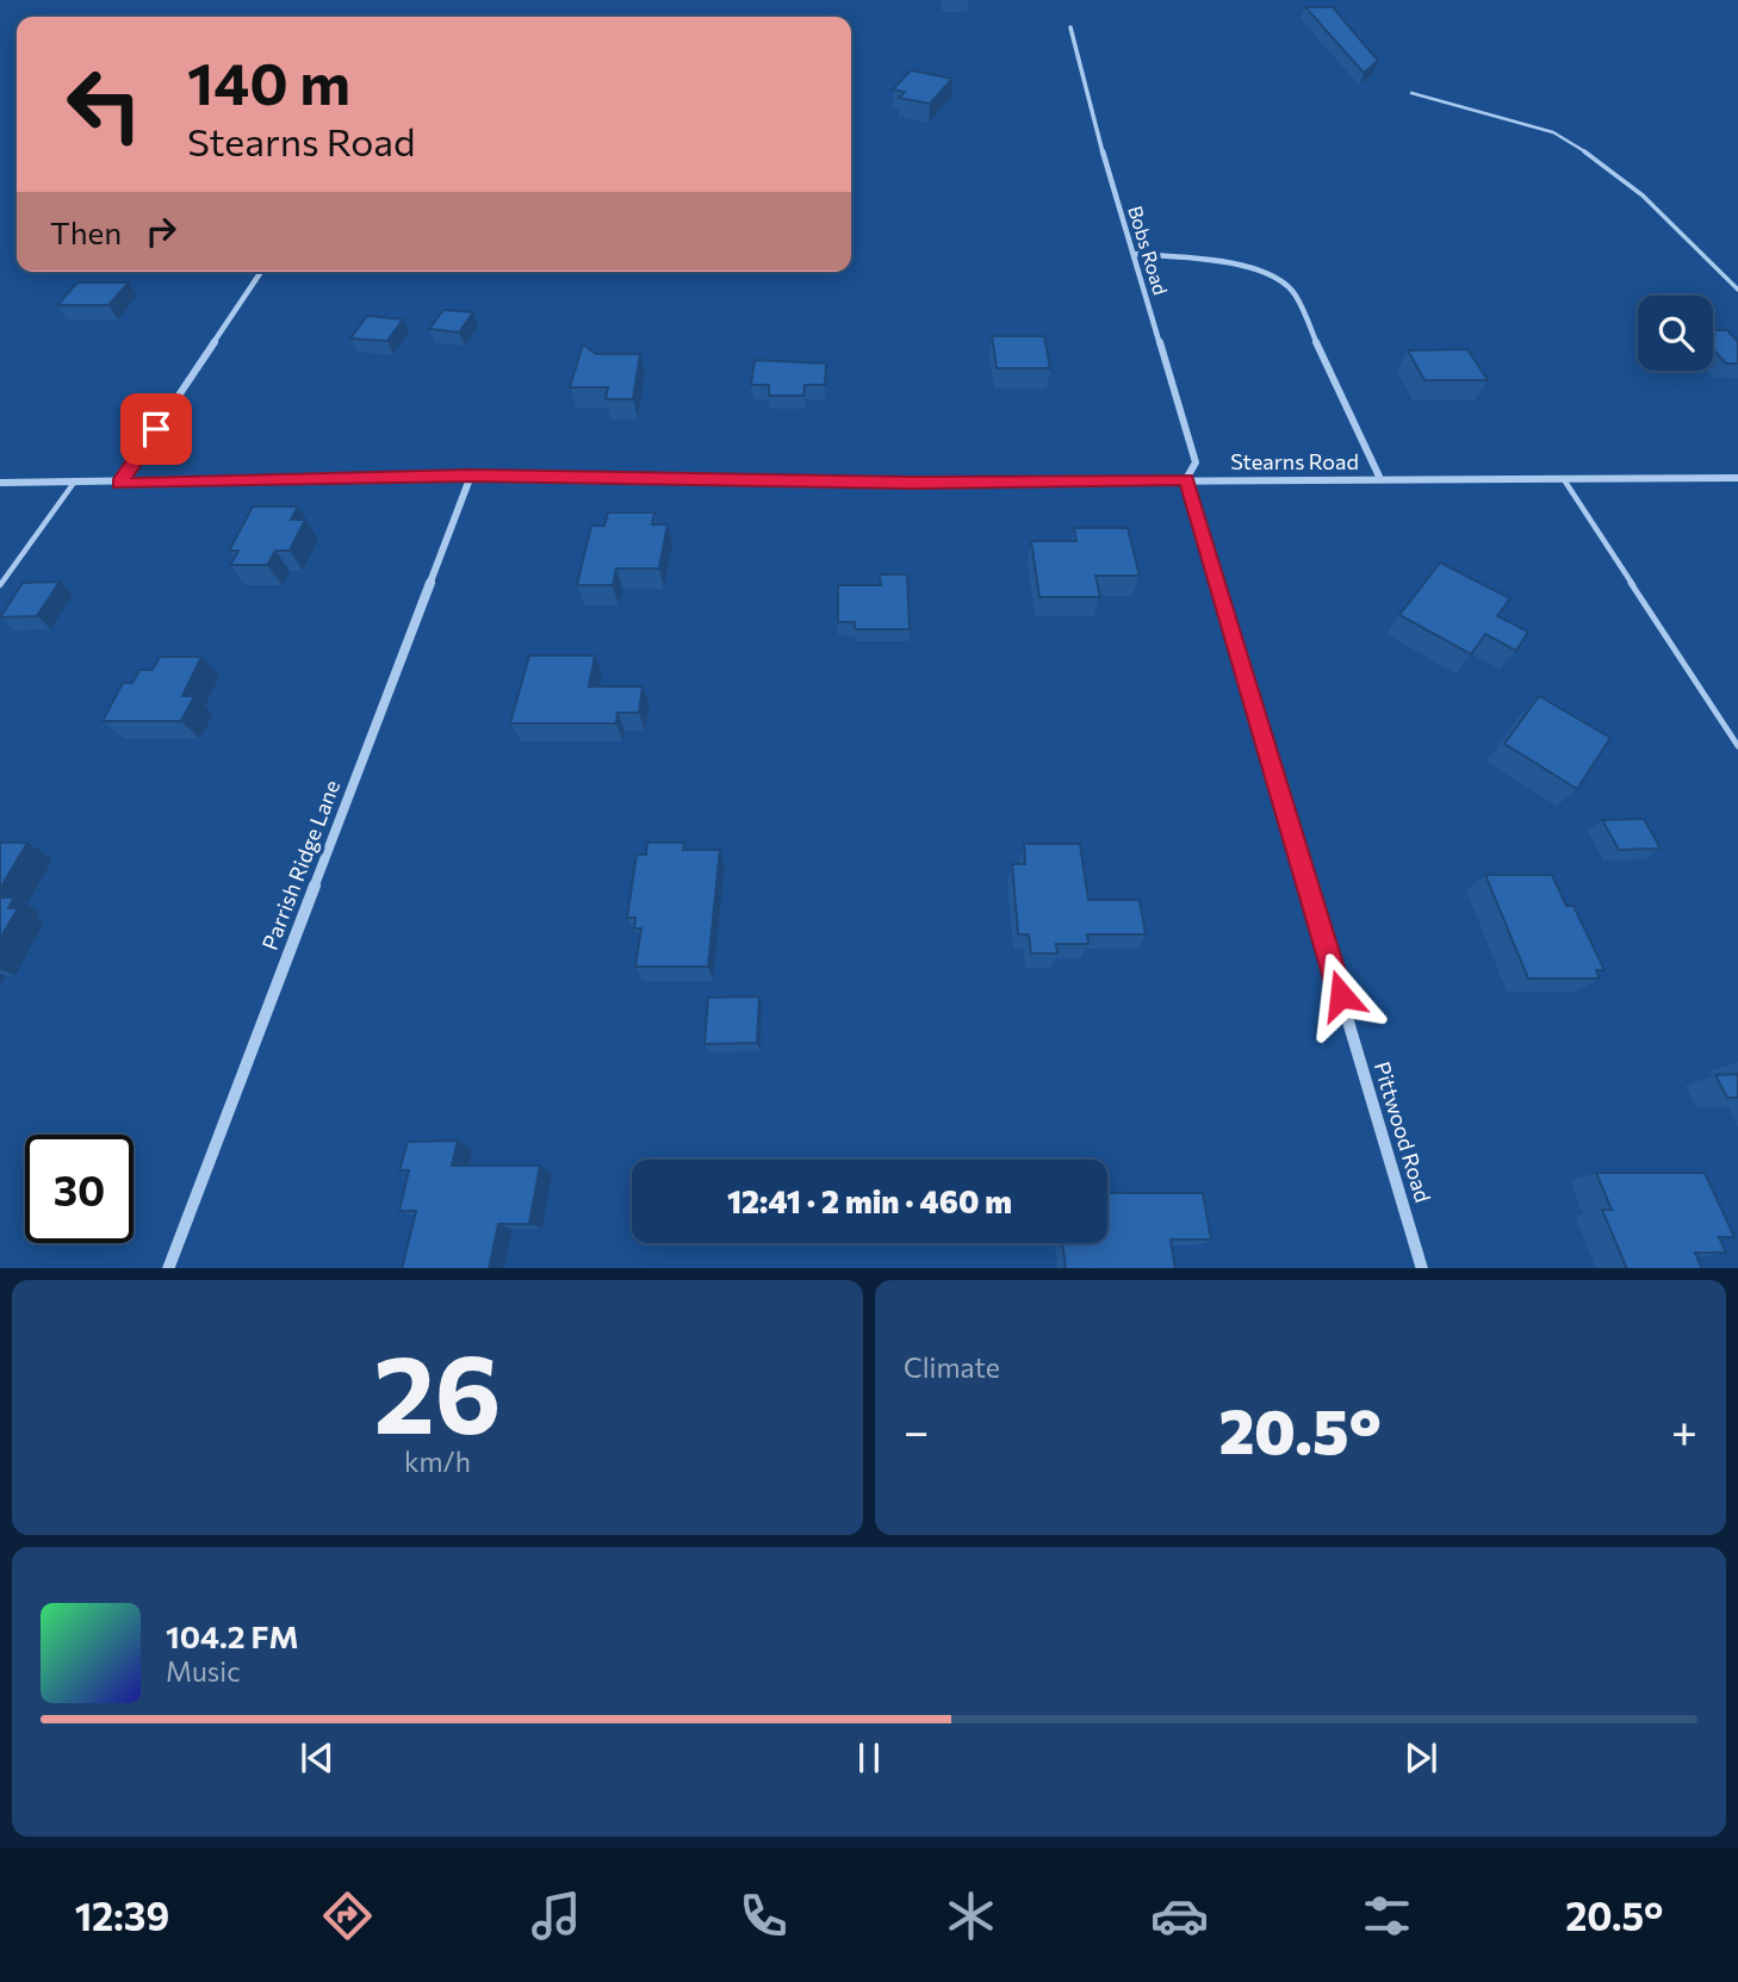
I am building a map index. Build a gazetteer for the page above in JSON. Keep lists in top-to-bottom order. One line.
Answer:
{"streets":{"street":["Bobs Road","Stearns Road","Parrish Ridge Lane","Pittwood Road"]},"crossings":[["Bobs Road","Stearns Road"],["Bobs Road","Pittwood Road"],["Stearns Road","Parrish Ridge Lane"],["Stearns Road","Pittwood Road"]],"page":{"turn":["140 m","Stearns Road"],"then":"Then","limit":"30","trip":"12:41 · 2 min · 460 m","tile":[["26","km/h"],"Climate"],"heat":["−","20.5°","+"],"song":["104.2 FM","Music"],"tabs":["12:39","20.5°"]}}
